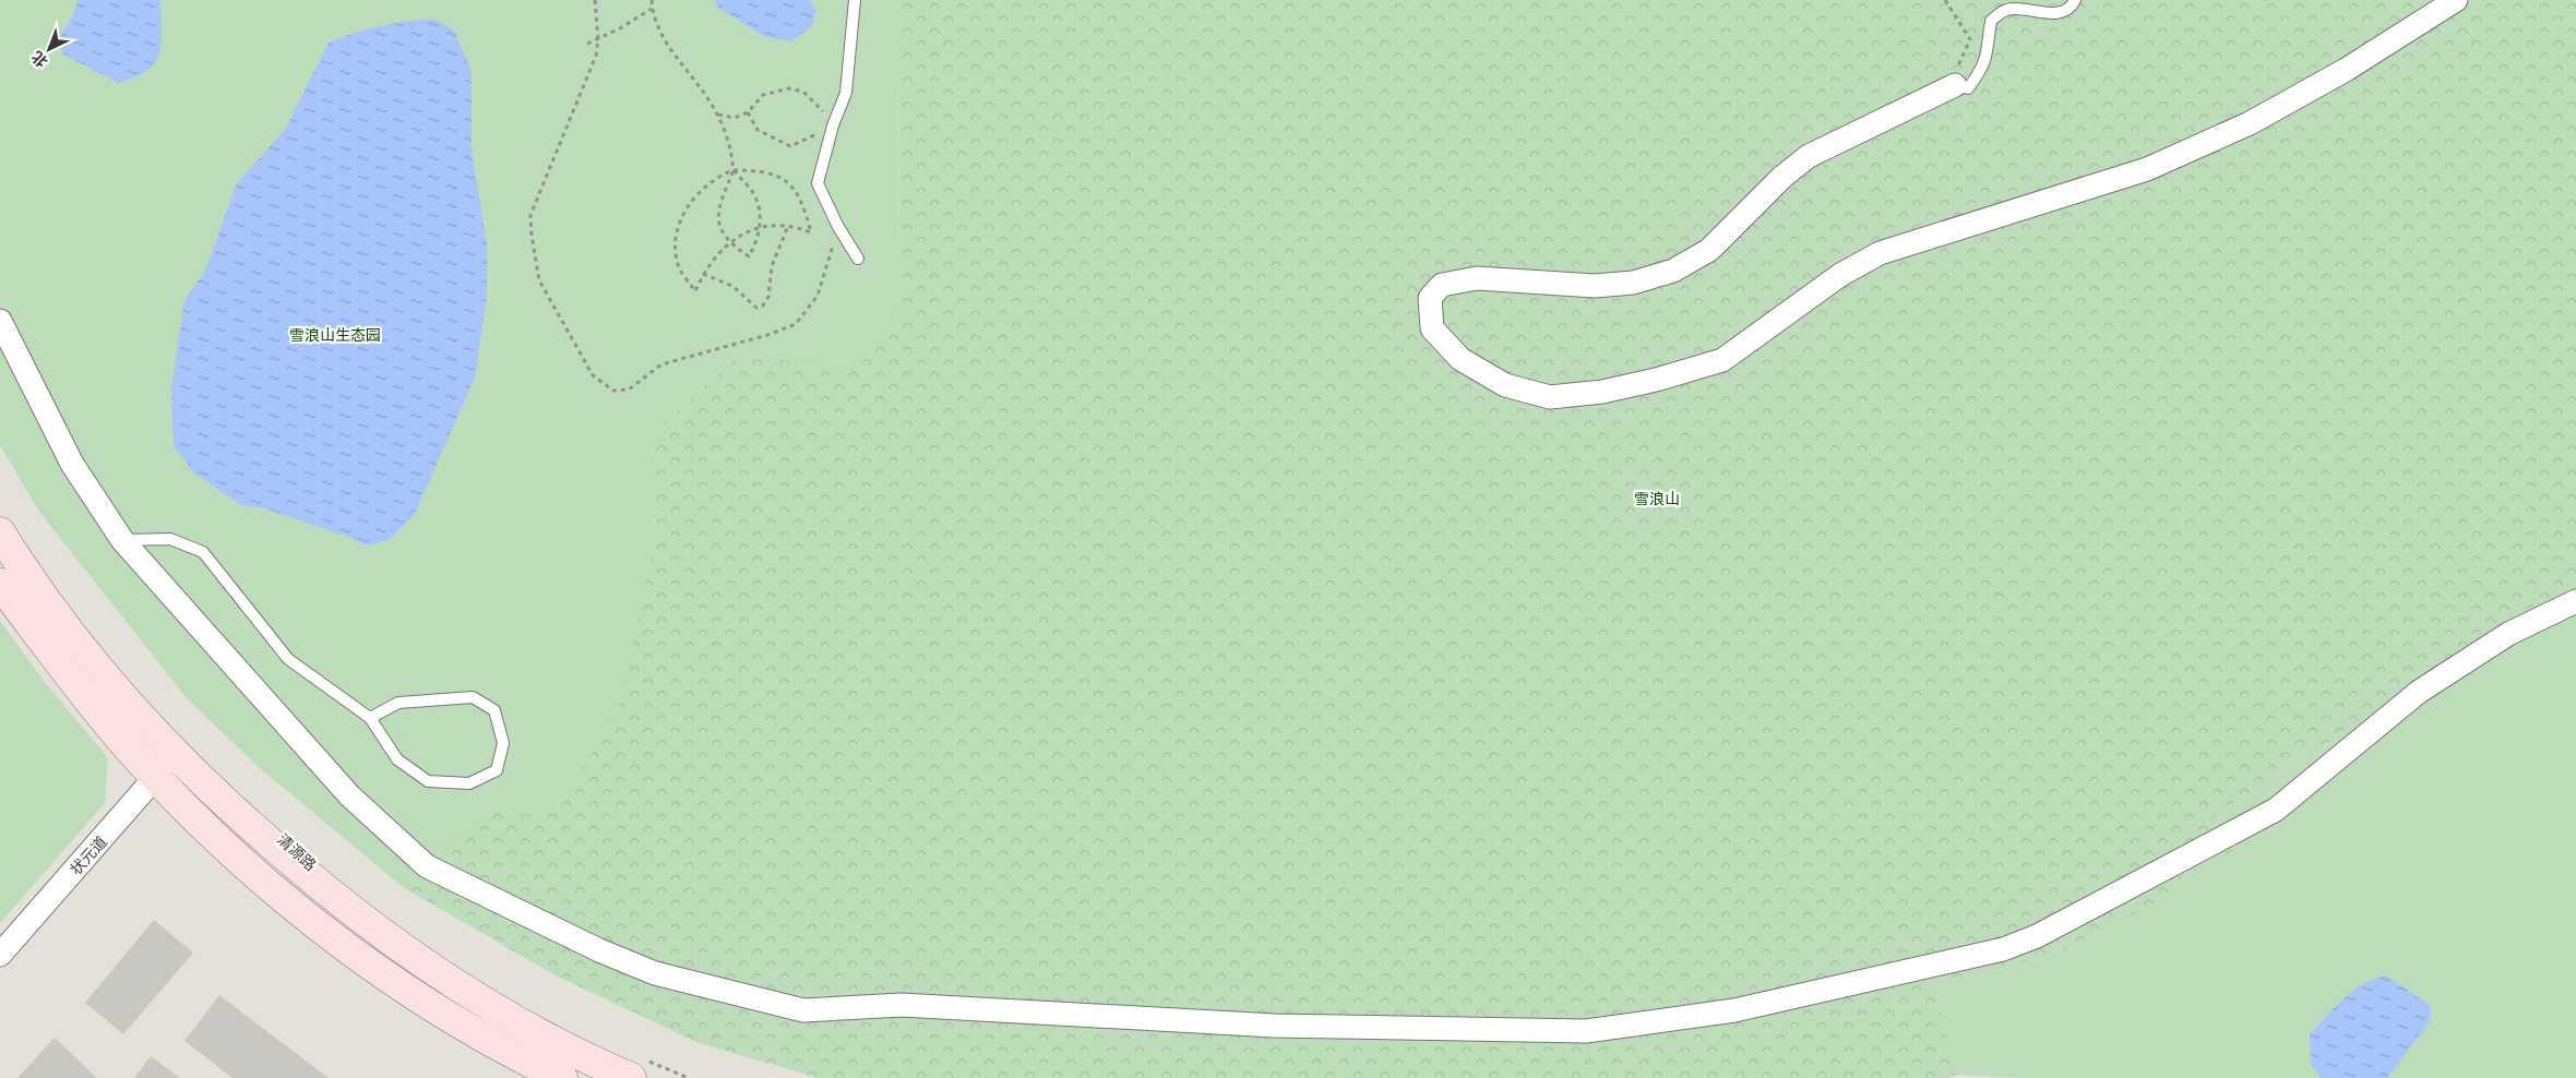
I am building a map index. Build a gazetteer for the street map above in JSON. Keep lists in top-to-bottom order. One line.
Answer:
{"streets":{"street":["清源路","状元道"]},"crossings":[["清源路","状元道"]],"parks":["雪浪山生态园","雪浪山"],"north":"bottom left"}
